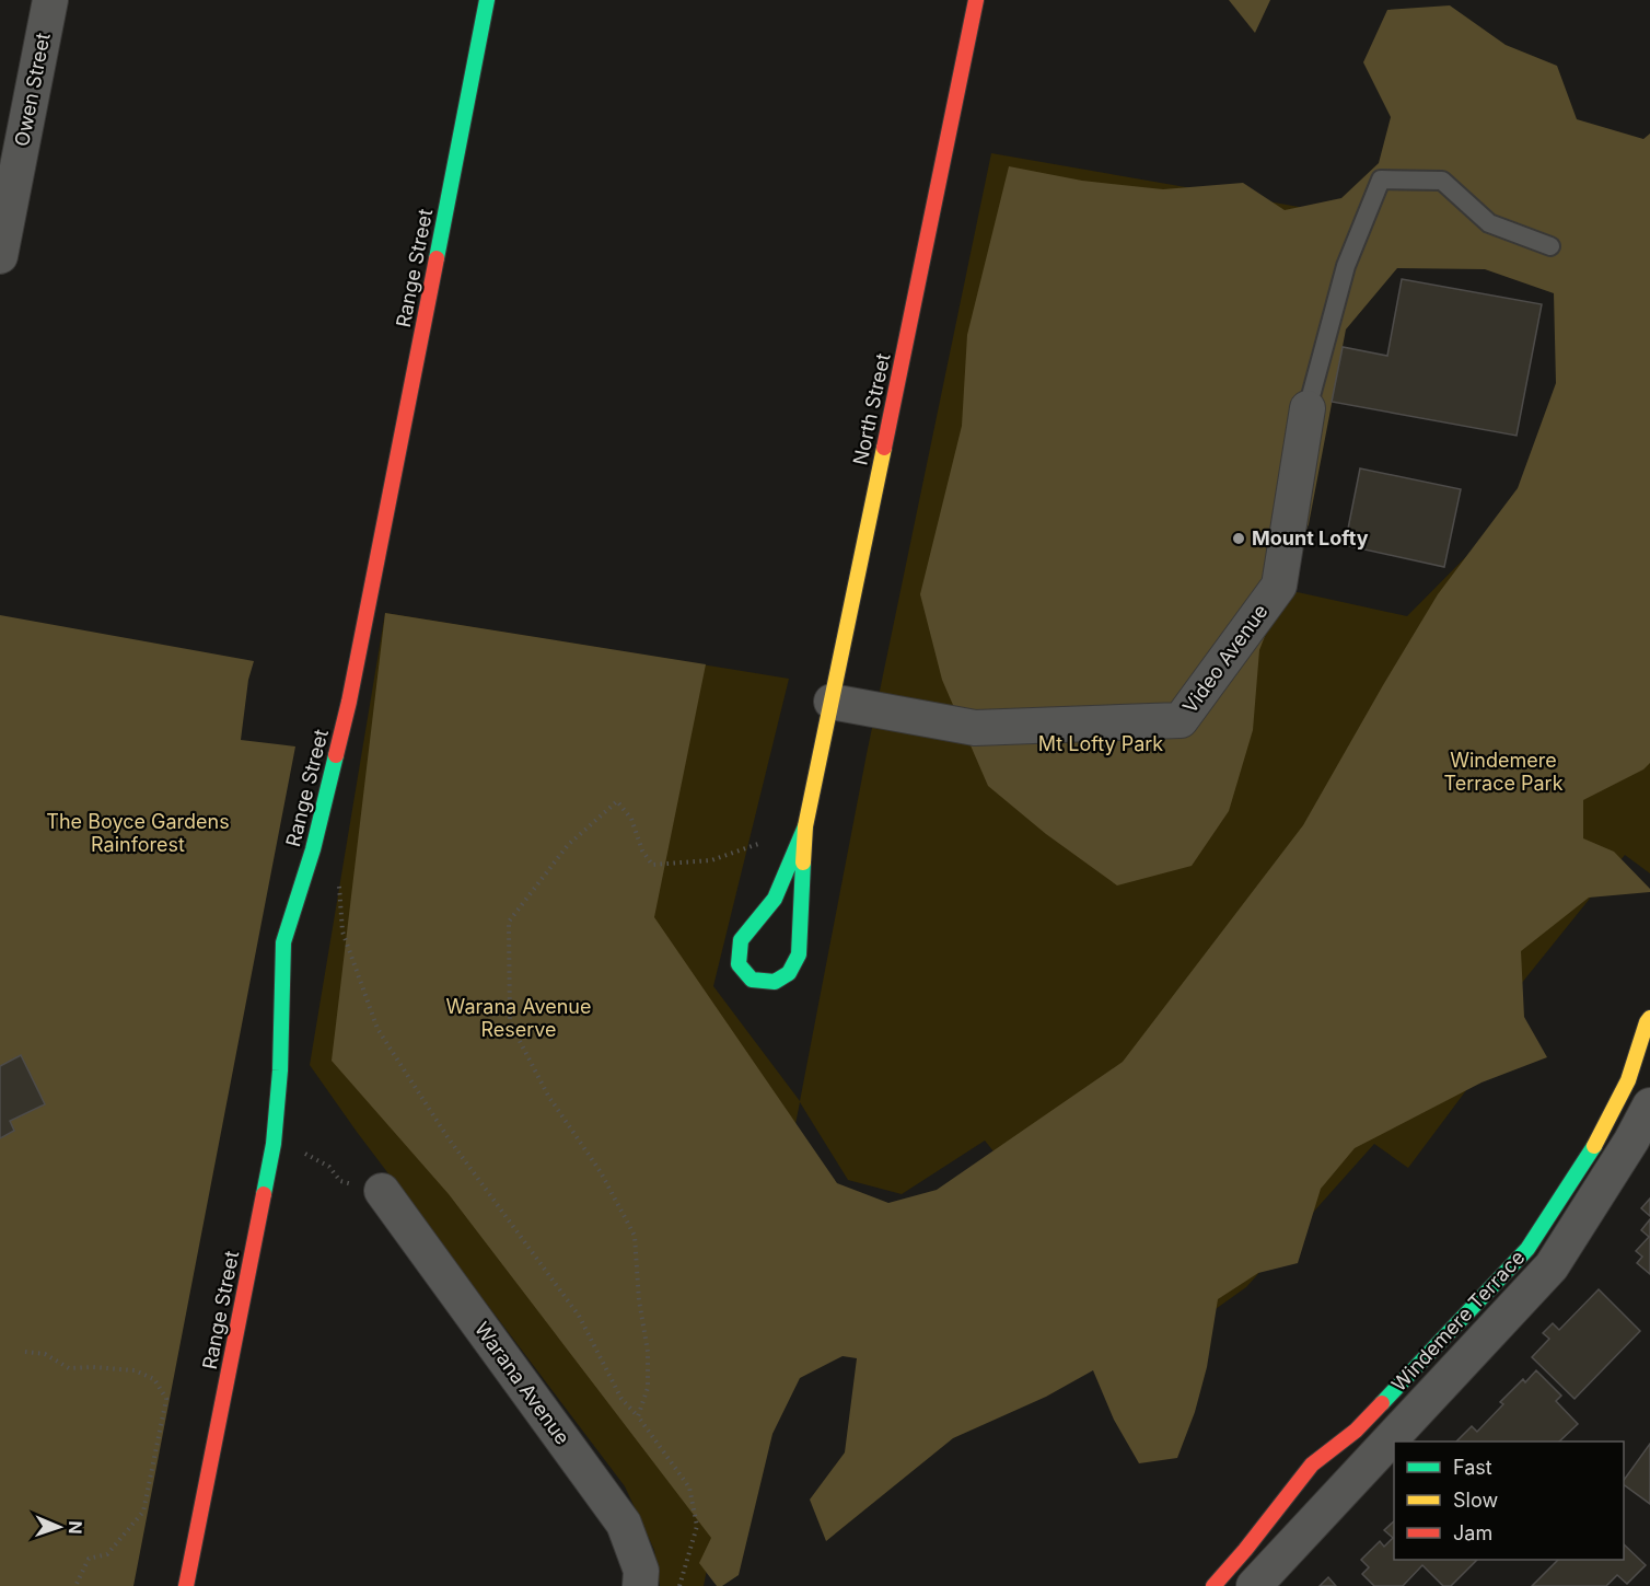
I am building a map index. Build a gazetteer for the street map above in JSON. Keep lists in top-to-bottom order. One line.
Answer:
{"streets":{"street":["Owen Street","Range Street","North Street","Video Avenue","Windemere Terrace","Warana Avenue"]},"crossings":[["North Street","Video Avenue"]],"parks":["Mt Lofty Park","Windemere Terrace Park","The Boyce Gardens Rainforest","Warana Avenue Reserve"],"places":["Mount Lofty"],"legend":["Fast","Slow","Jam"],"north":"right"}
